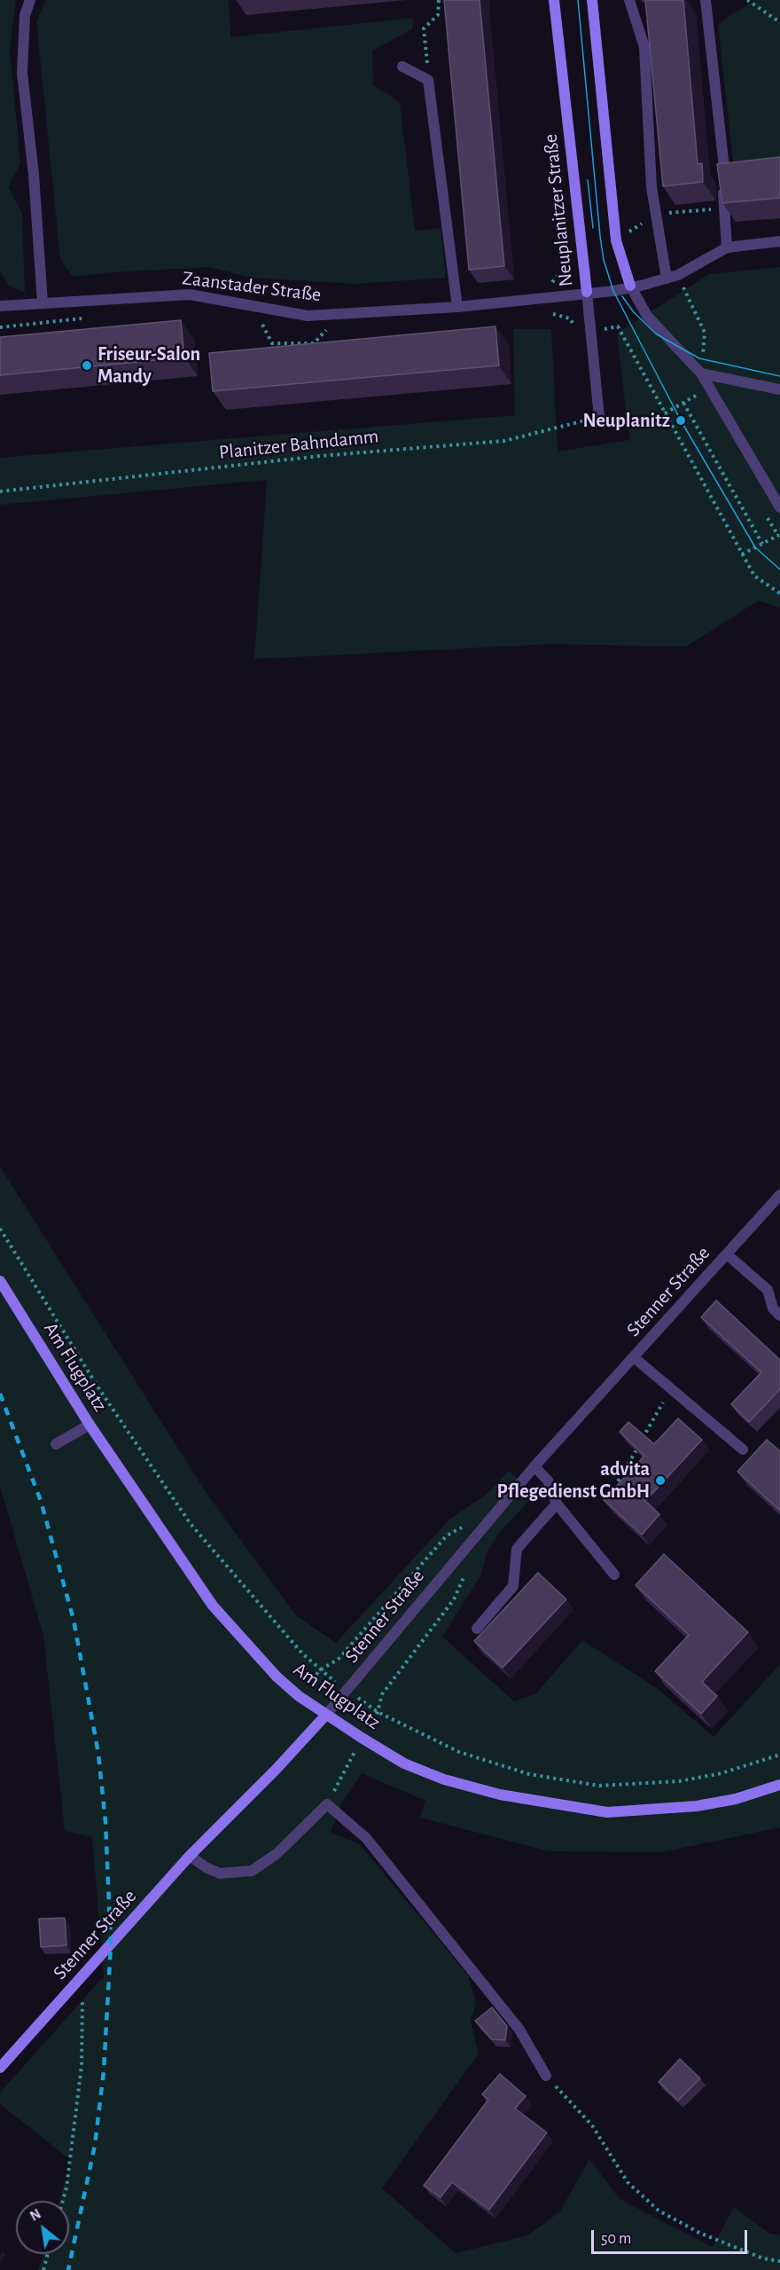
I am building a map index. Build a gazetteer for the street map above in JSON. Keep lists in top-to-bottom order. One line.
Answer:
{"streets":{"street":["Neuplanitzer Straße","Zaanstader Straße","Stenner Straße","Am Flugplatz"],"path":["Planitzer Bahndamm"]},"crossings":[["Neuplanitzer Straße","Zaanstader Straße"],["Neuplanitzer Straße","Planitzer Bahndamm"],["Stenner Straße","Am Flugplatz"]],"places":["Friseur-Salon Mandy","Neuplanitz","advita Pflegedienst GmbH"],"scale_bar":"50 m","north":"top left"}
